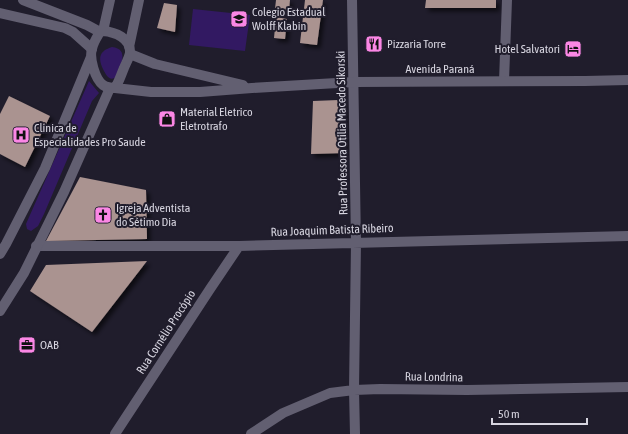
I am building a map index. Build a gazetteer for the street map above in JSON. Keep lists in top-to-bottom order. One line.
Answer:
{"streets":{"street":["Avenida Paraná","Rua Professora Otília Macedo Sikorski","Rua Joaquim Batista Ribeiro","Rua Cornélio Procópio","Rua Londrina"]},"crossings":[["Avenida Paraná","Rua Professora Otília Macedo Sikorski"],["Rua Professora Otília Macedo Sikorski","Rua Joaquim Batista Ribeiro"],["Rua Professora Otília Macedo Sikorski","Rua Londrina"],["Rua Joaquim Batista Ribeiro","Rua Cornélio Procópio"]],"places":{"school or university":["Colegio Estadual Wolff Klabin"],"restaurant":["Pizzaria Torre"],"hotel":["Hotel Salvatori"],"shop":["Material Eletrico Eletrotrafo"],"hospital":["Clinica de Especialidades Pro Saude"],"church":["Igreja Adventista do Sétimo Dia"],"office":["OAB"]},"scale_bar":"50 m"}
